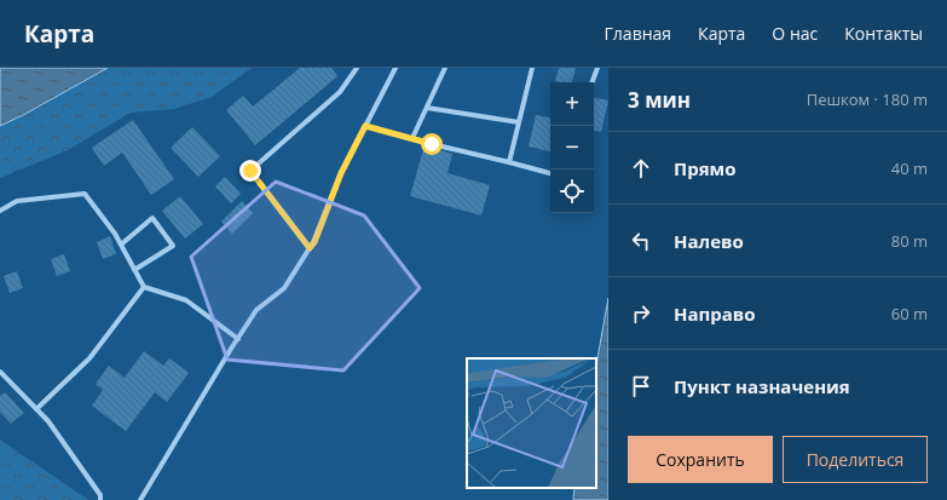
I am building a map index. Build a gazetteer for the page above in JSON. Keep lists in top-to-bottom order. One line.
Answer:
{"page":{"header":"Карта","nav":["Главная","Карта","О нас","Контакты"],"heading":["3 мин","Пешком · 180 m"],"map_buttons":["+","−"],"list":[["Прямо","40 m"],["Налево","80 m"],["Направо","60 m"],"Пункт назначения"],"buttons":["Сохранить","Поделиться"]}}
